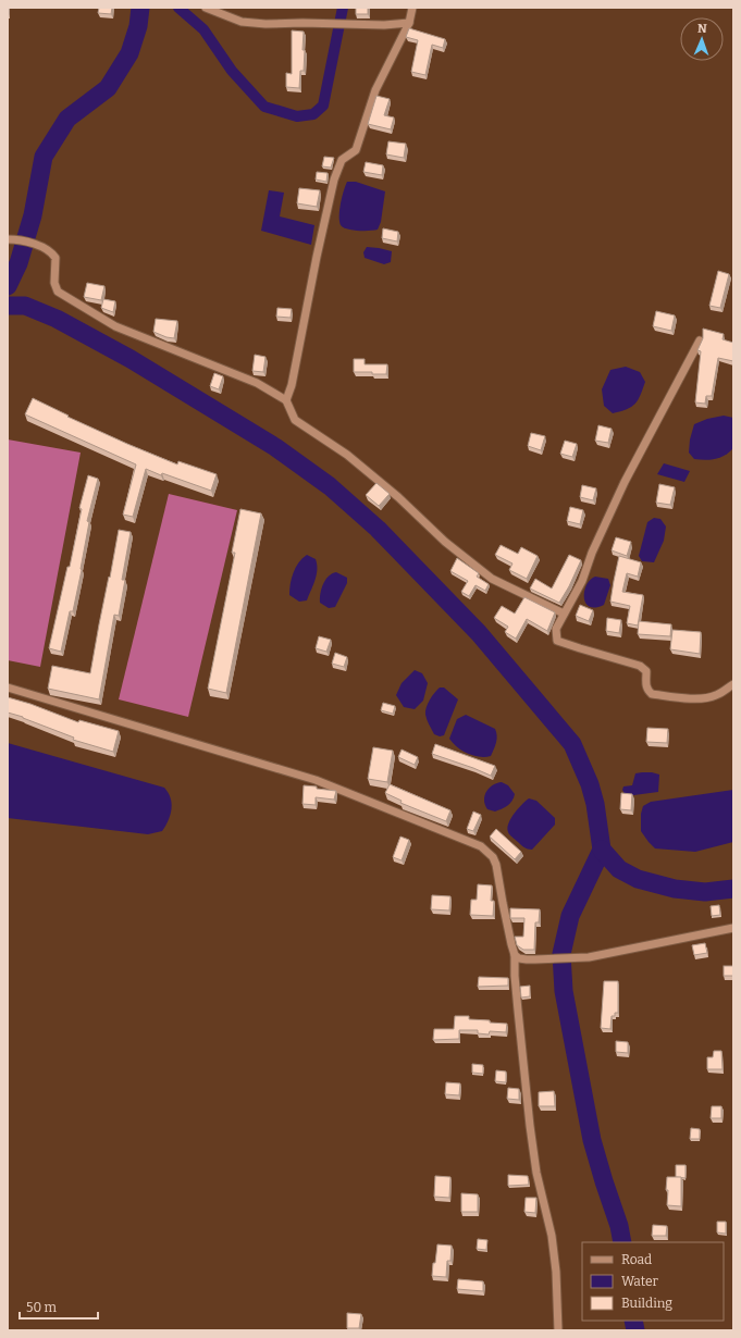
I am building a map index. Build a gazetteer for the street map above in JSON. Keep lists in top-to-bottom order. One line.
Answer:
{"legend":["Road","Water","Building"],"scale_bar":"50 m","north":"top"}
